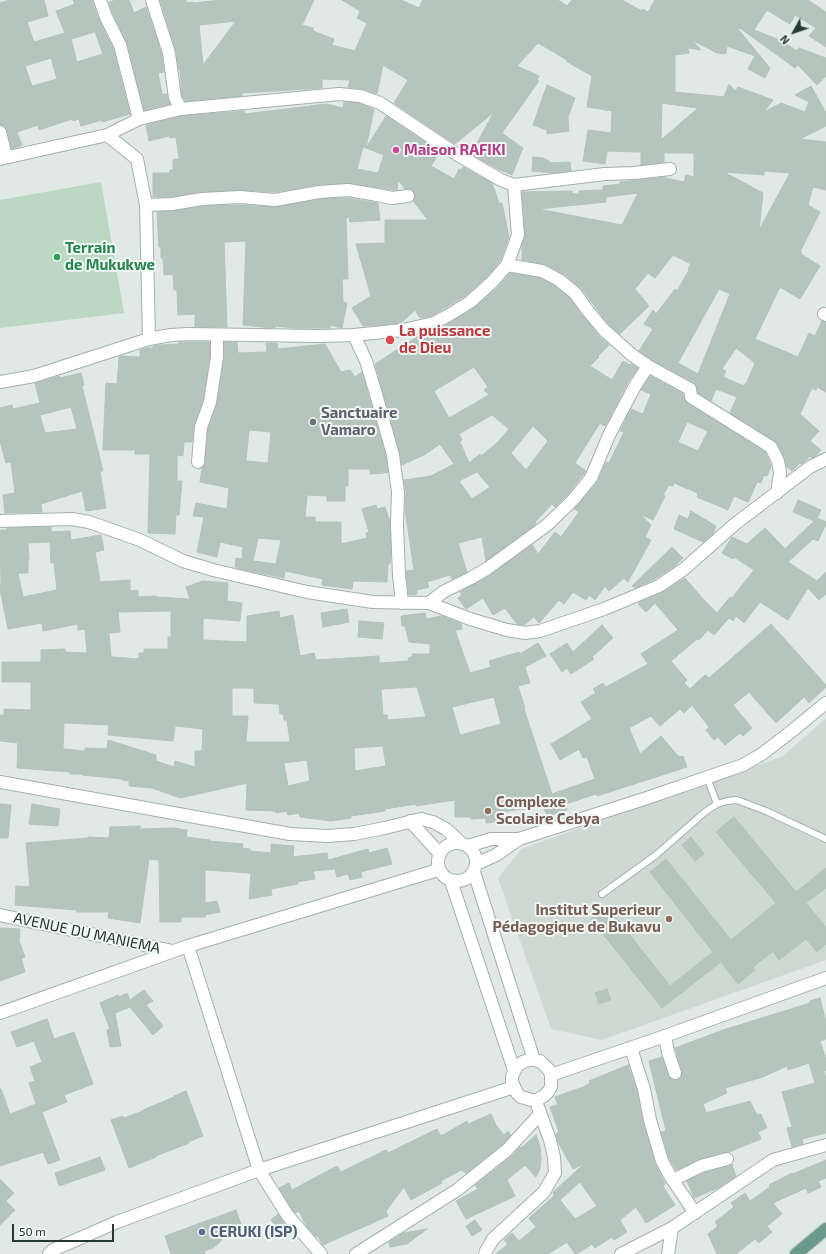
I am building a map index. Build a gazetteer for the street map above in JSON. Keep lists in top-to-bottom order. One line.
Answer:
{"streets":{"street":["AVENUE DU MANIEMA"]},"places":["Maison RAFIKI","Terrain de Mukukwe","La puissance de Dieu","Sanctuaire Vamaro","Complexe Scolaire Cebya","Institut Superieur Pédagogique de Bukavu","CERUKI (ISP)"],"scale_bar":"50 m","north":"bottom left"}
